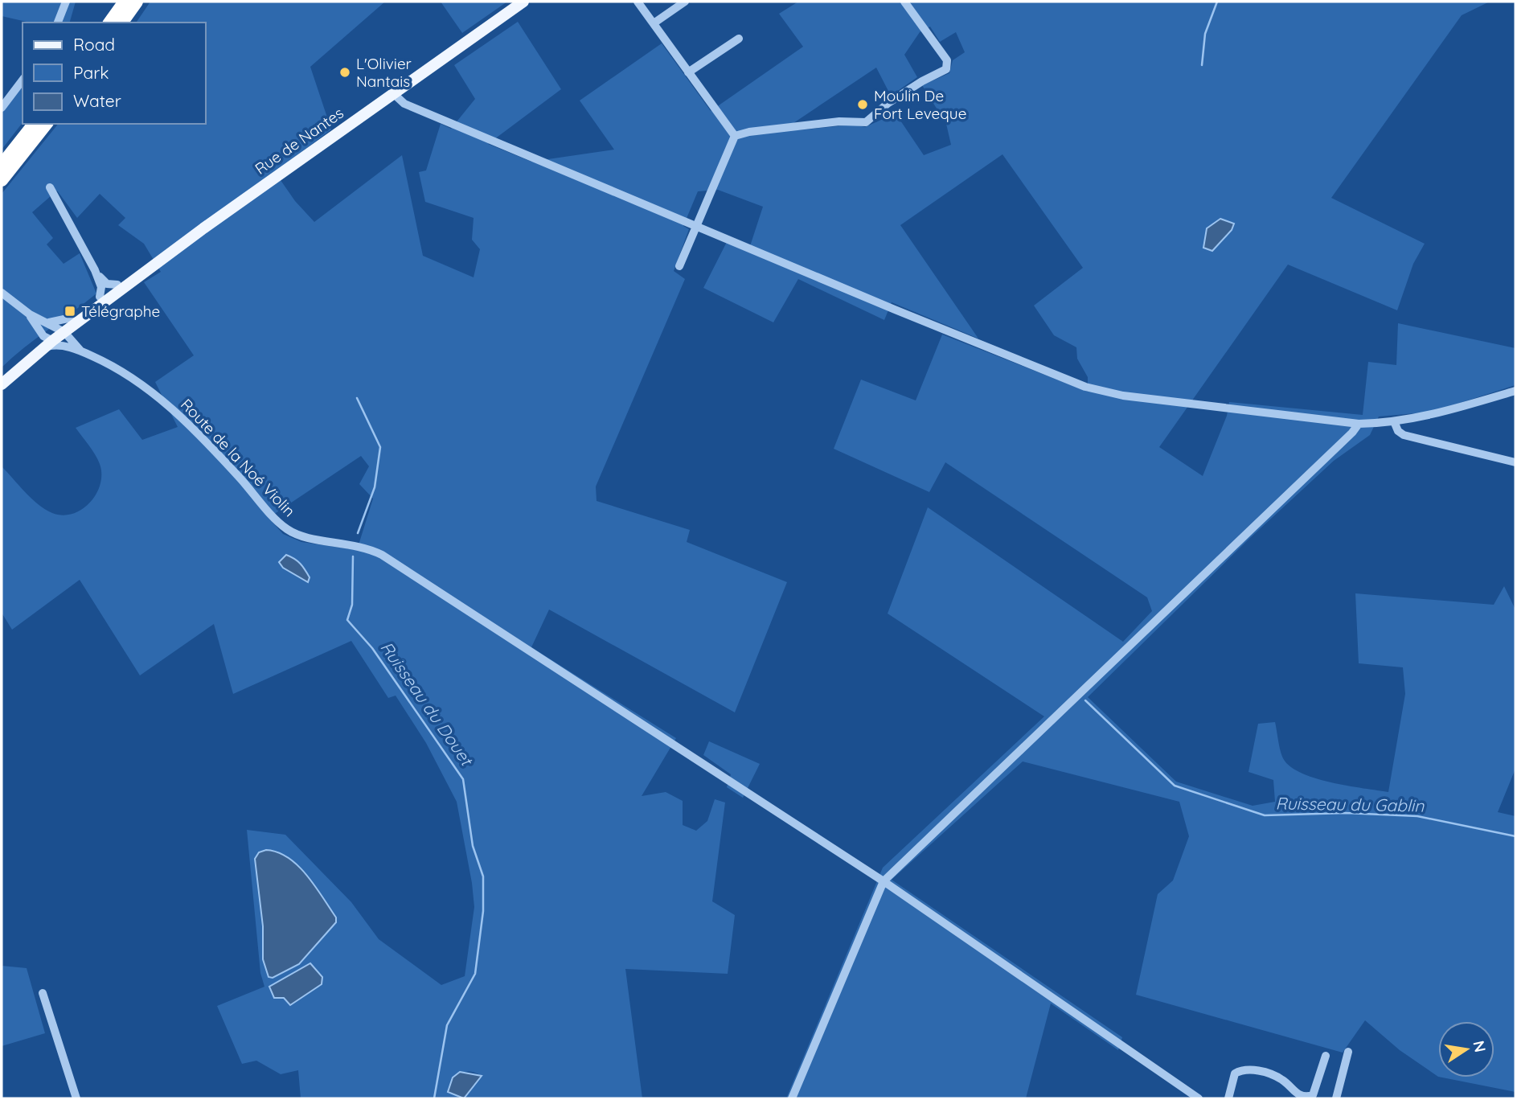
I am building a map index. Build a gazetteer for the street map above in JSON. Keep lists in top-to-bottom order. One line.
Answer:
{"streets":{"main road":["Rue de Nantes"],"street":["Route de la Noé Violin"]},"crossings":[["Rue de Nantes","Route de la Noé Violin"]],"water":["Ruisseau du Douet","Ruisseau du Gablin"],"places":{"other":["L'Olivier Nantais","Moulin De Fort Leveque"],"transit":["Télégraphe"]},"legend":["Road","Park","Water"],"north":"right"}
